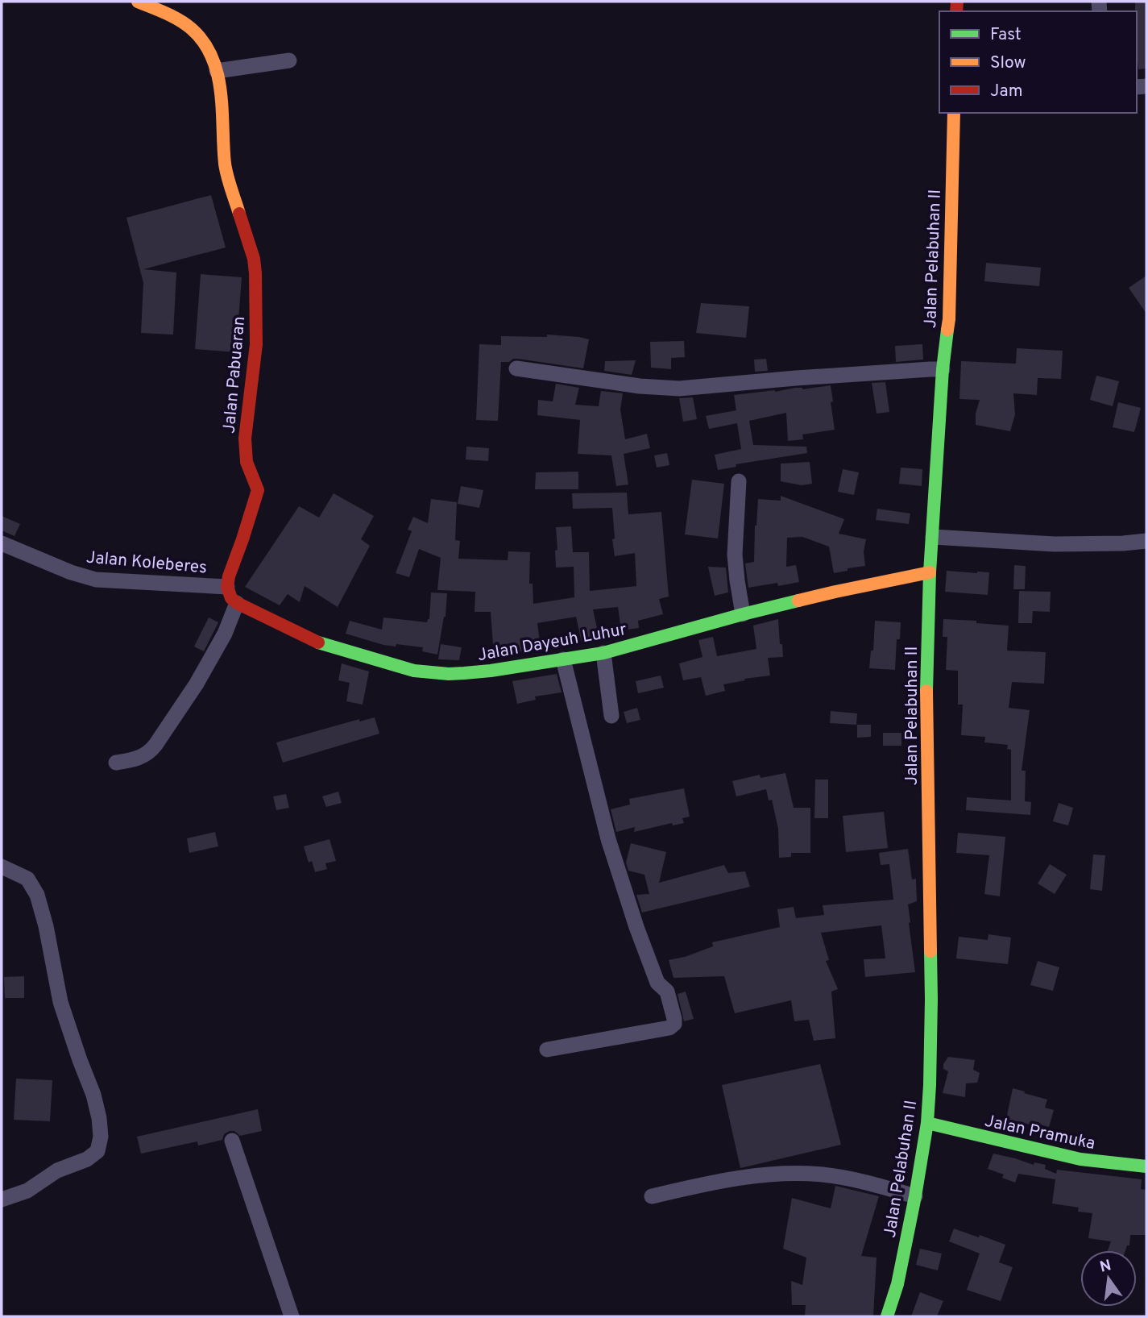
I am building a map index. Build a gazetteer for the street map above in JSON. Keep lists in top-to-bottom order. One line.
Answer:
{"streets":{"street":["Jalan Pelabuhan II","Jalan Pabuaran","Jalan Koleberes","Jalan Dayeuh Luhur","Jalan Pramuka"]},"crossings":[["Jalan Pelabuhan II","Jalan Dayeuh Luhur"],["Jalan Pelabuhan II","Jalan Pramuka"],["Jalan Pabuaran","Jalan Koleberes"]],"legend":["Fast","Slow","Jam"],"north":"top"}
